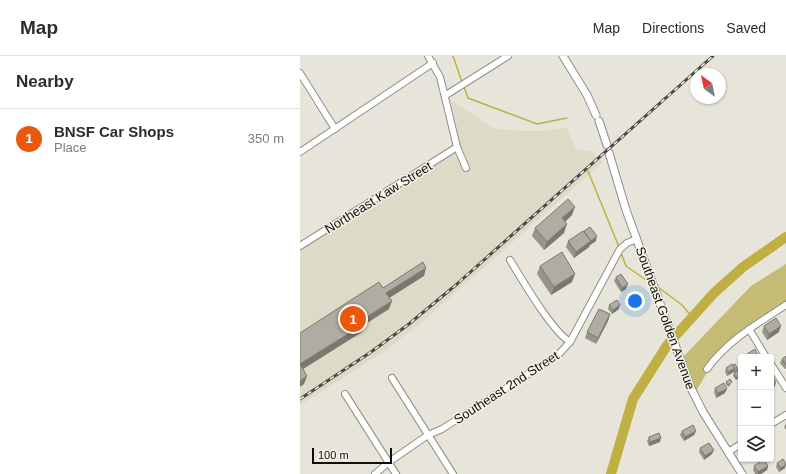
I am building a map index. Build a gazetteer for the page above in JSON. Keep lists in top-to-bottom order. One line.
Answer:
{"streets":{"street":["Northeast Kaw Street","Southeast Golden Avenue","Southeast 2nd Street"]},"crossings":[["Southeast Golden Avenue","Southeast 2nd Street"]],"scale_bar":"100 m","north":"top left","page":{"header":"Map","nav":["Map","Directions","Saved"],"heading":"Nearby","list":[{"mark":"1","name":"BNSF Car Shops","note":"Place","value":"350 m"}],"pins":"1","map_buttons":["+","−"],"scale":"100 m"}}
